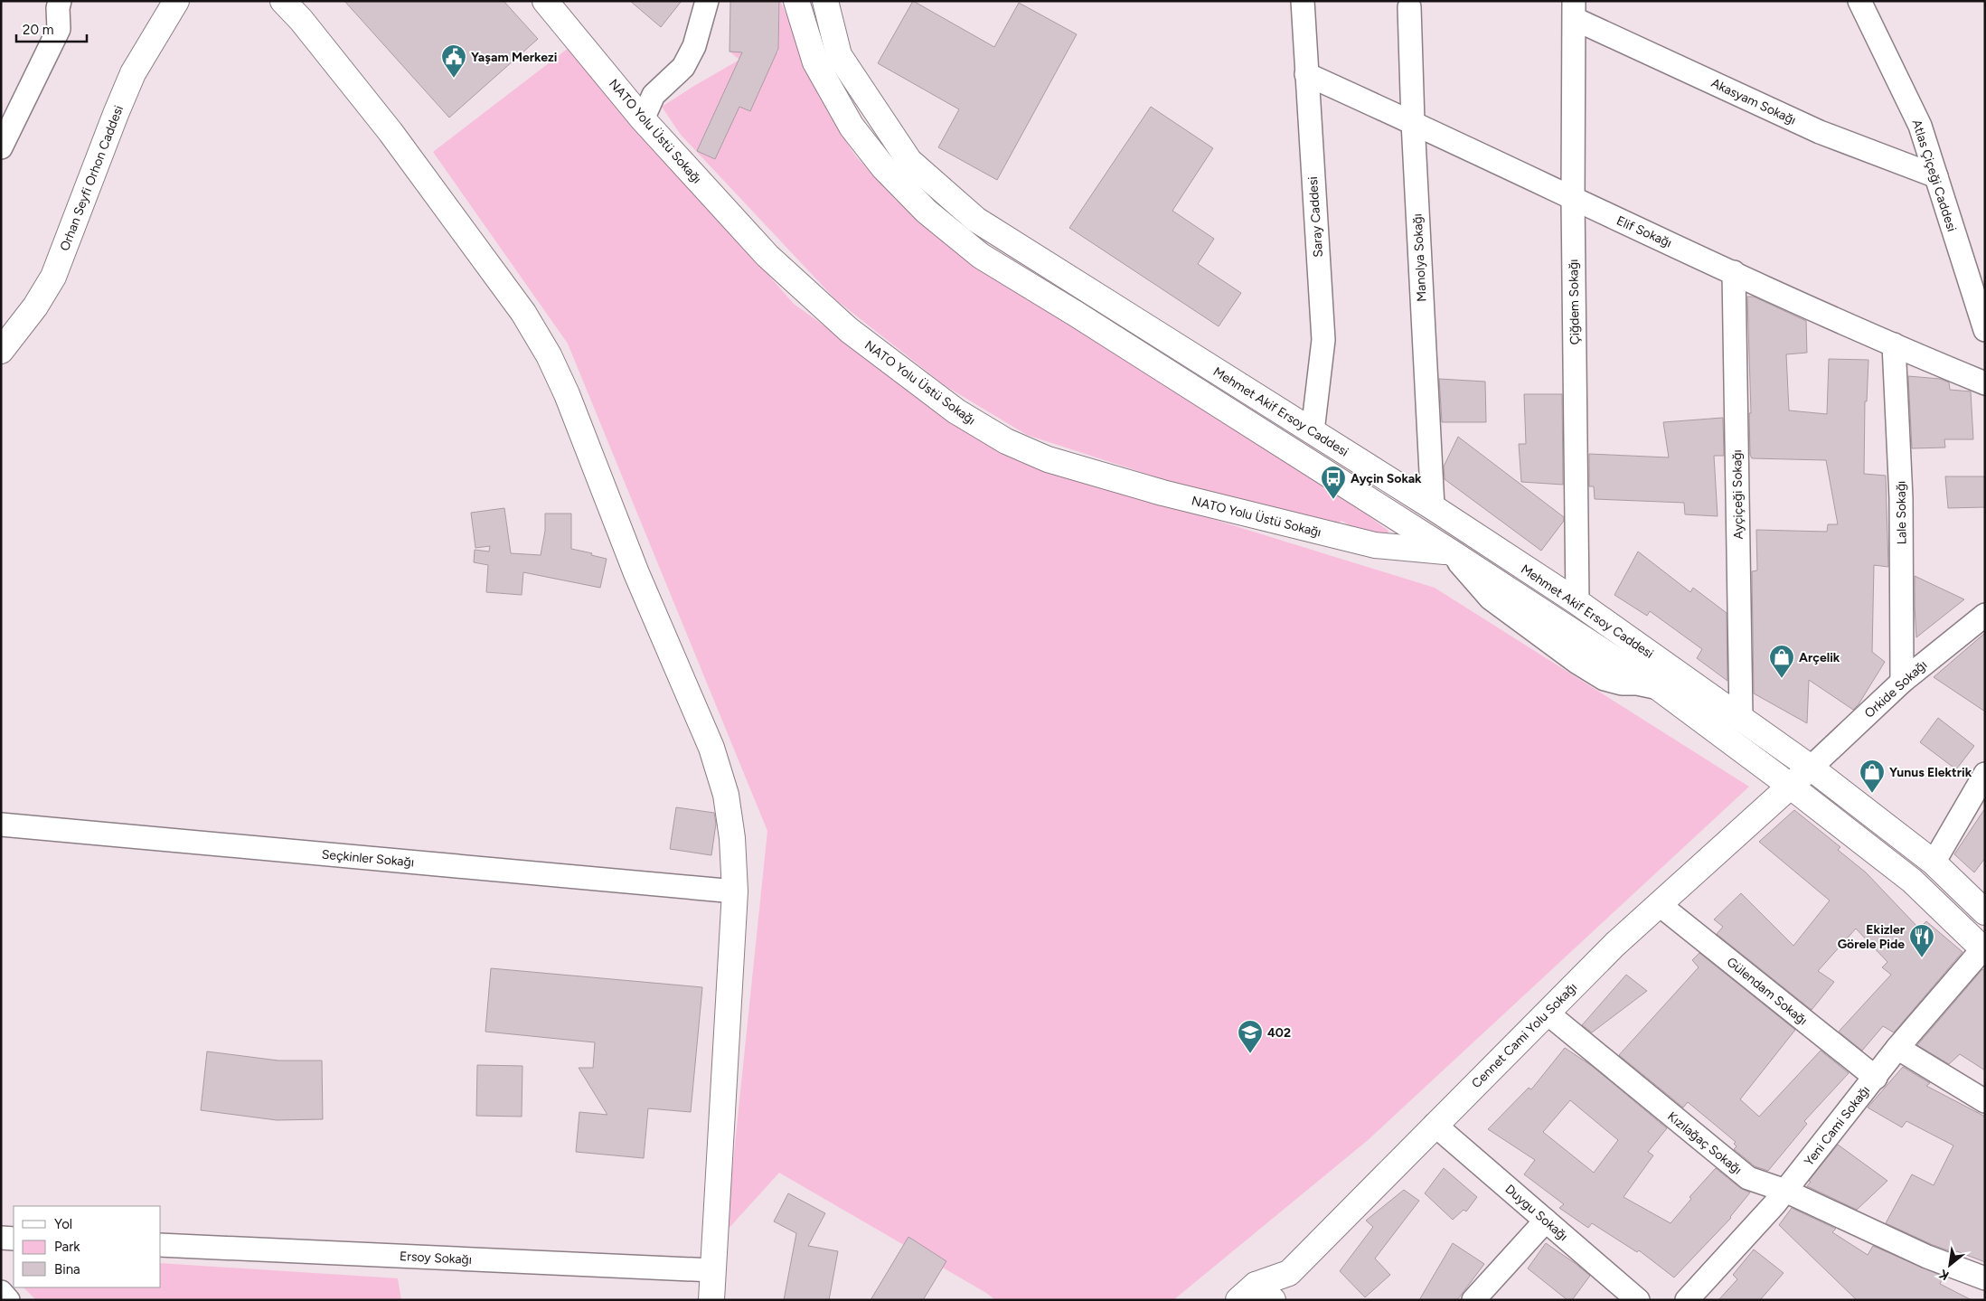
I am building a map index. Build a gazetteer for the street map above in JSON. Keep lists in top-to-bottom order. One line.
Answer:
{"streets":{"street":["Akasyam Sokağı","NATO Yolu Üstü Sokağı","Atlas Çiçeği Caddesi","Orhan Seyfi Orhon Caddesi","Saray Caddesi","Elif Sokağı","Manolya Sokağı","Çiğdem Sokağı","Mehmet Akif Ersoy Caddesi","Ayçiçeği Sokağı","Lale Sokağı","Orkide Sokağı","Seçkinler Sokağı","Gülendam Sokağı","Cennet Cami Yolu Sokağı","Yeni Cami Sokağı","Kızılağaç Sokağı","Duygu Sokağı","Ersoy Sokağı"]},"crossings":[["Akasyam Sokağı","Atlas Çiçeği Caddesi"],["Akasyam Sokağı","Çiğdem Sokağı"],["NATO Yolu Üstü Sokağı","Mehmet Akif Ersoy Caddesi"],["Saray Caddesi","Elif Sokağı"],["Saray Caddesi","Mehmet Akif Ersoy Caddesi"],["Elif Sokağı","Manolya Sokağı"],["Elif Sokağı","Çiğdem Sokağı"],["Elif Sokağı","Ayçiçeği Sokağı"],["Elif Sokağı","Lale Sokağı"],["Manolya Sokağı","Mehmet Akif Ersoy Caddesi"],["Çiğdem Sokağı","Mehmet Akif Ersoy Caddesi"],["Mehmet Akif Ersoy Caddesi","Ayçiçeği Sokağı"],["Mehmet Akif Ersoy Caddesi","Orkide Sokağı"],["Mehmet Akif Ersoy Caddesi","Cennet Cami Yolu Sokağı"],["Mehmet Akif Ersoy Caddesi","Yeni Cami Sokağı"],["Lale Sokağı","Orkide Sokağı"],["Orkide Sokağı","Cennet Cami Yolu Sokağı"],["Gülendam Sokağı","Cennet Cami Yolu Sokağı"],["Gülendam Sokağı","Yeni Cami Sokağı"],["Cennet Cami Yolu Sokağı","Kızılağaç Sokağı"],["Cennet Cami Yolu Sokağı","Duygu Sokağı"],["Yeni Cami Sokağı","Kızılağaç Sokağı"]],"places":{"public building":["Yaşam Merkezi"],"bus stop":["Ayçin Sokak"],"shop":["Arçelik","Yunus Elektrik"],"restaurant":["Ekizler Görele Pide"],"school or university":["402"]},"legend":["Yol","Park","Bina"],"scale_bar":"20 m","north":"bottom left"}
